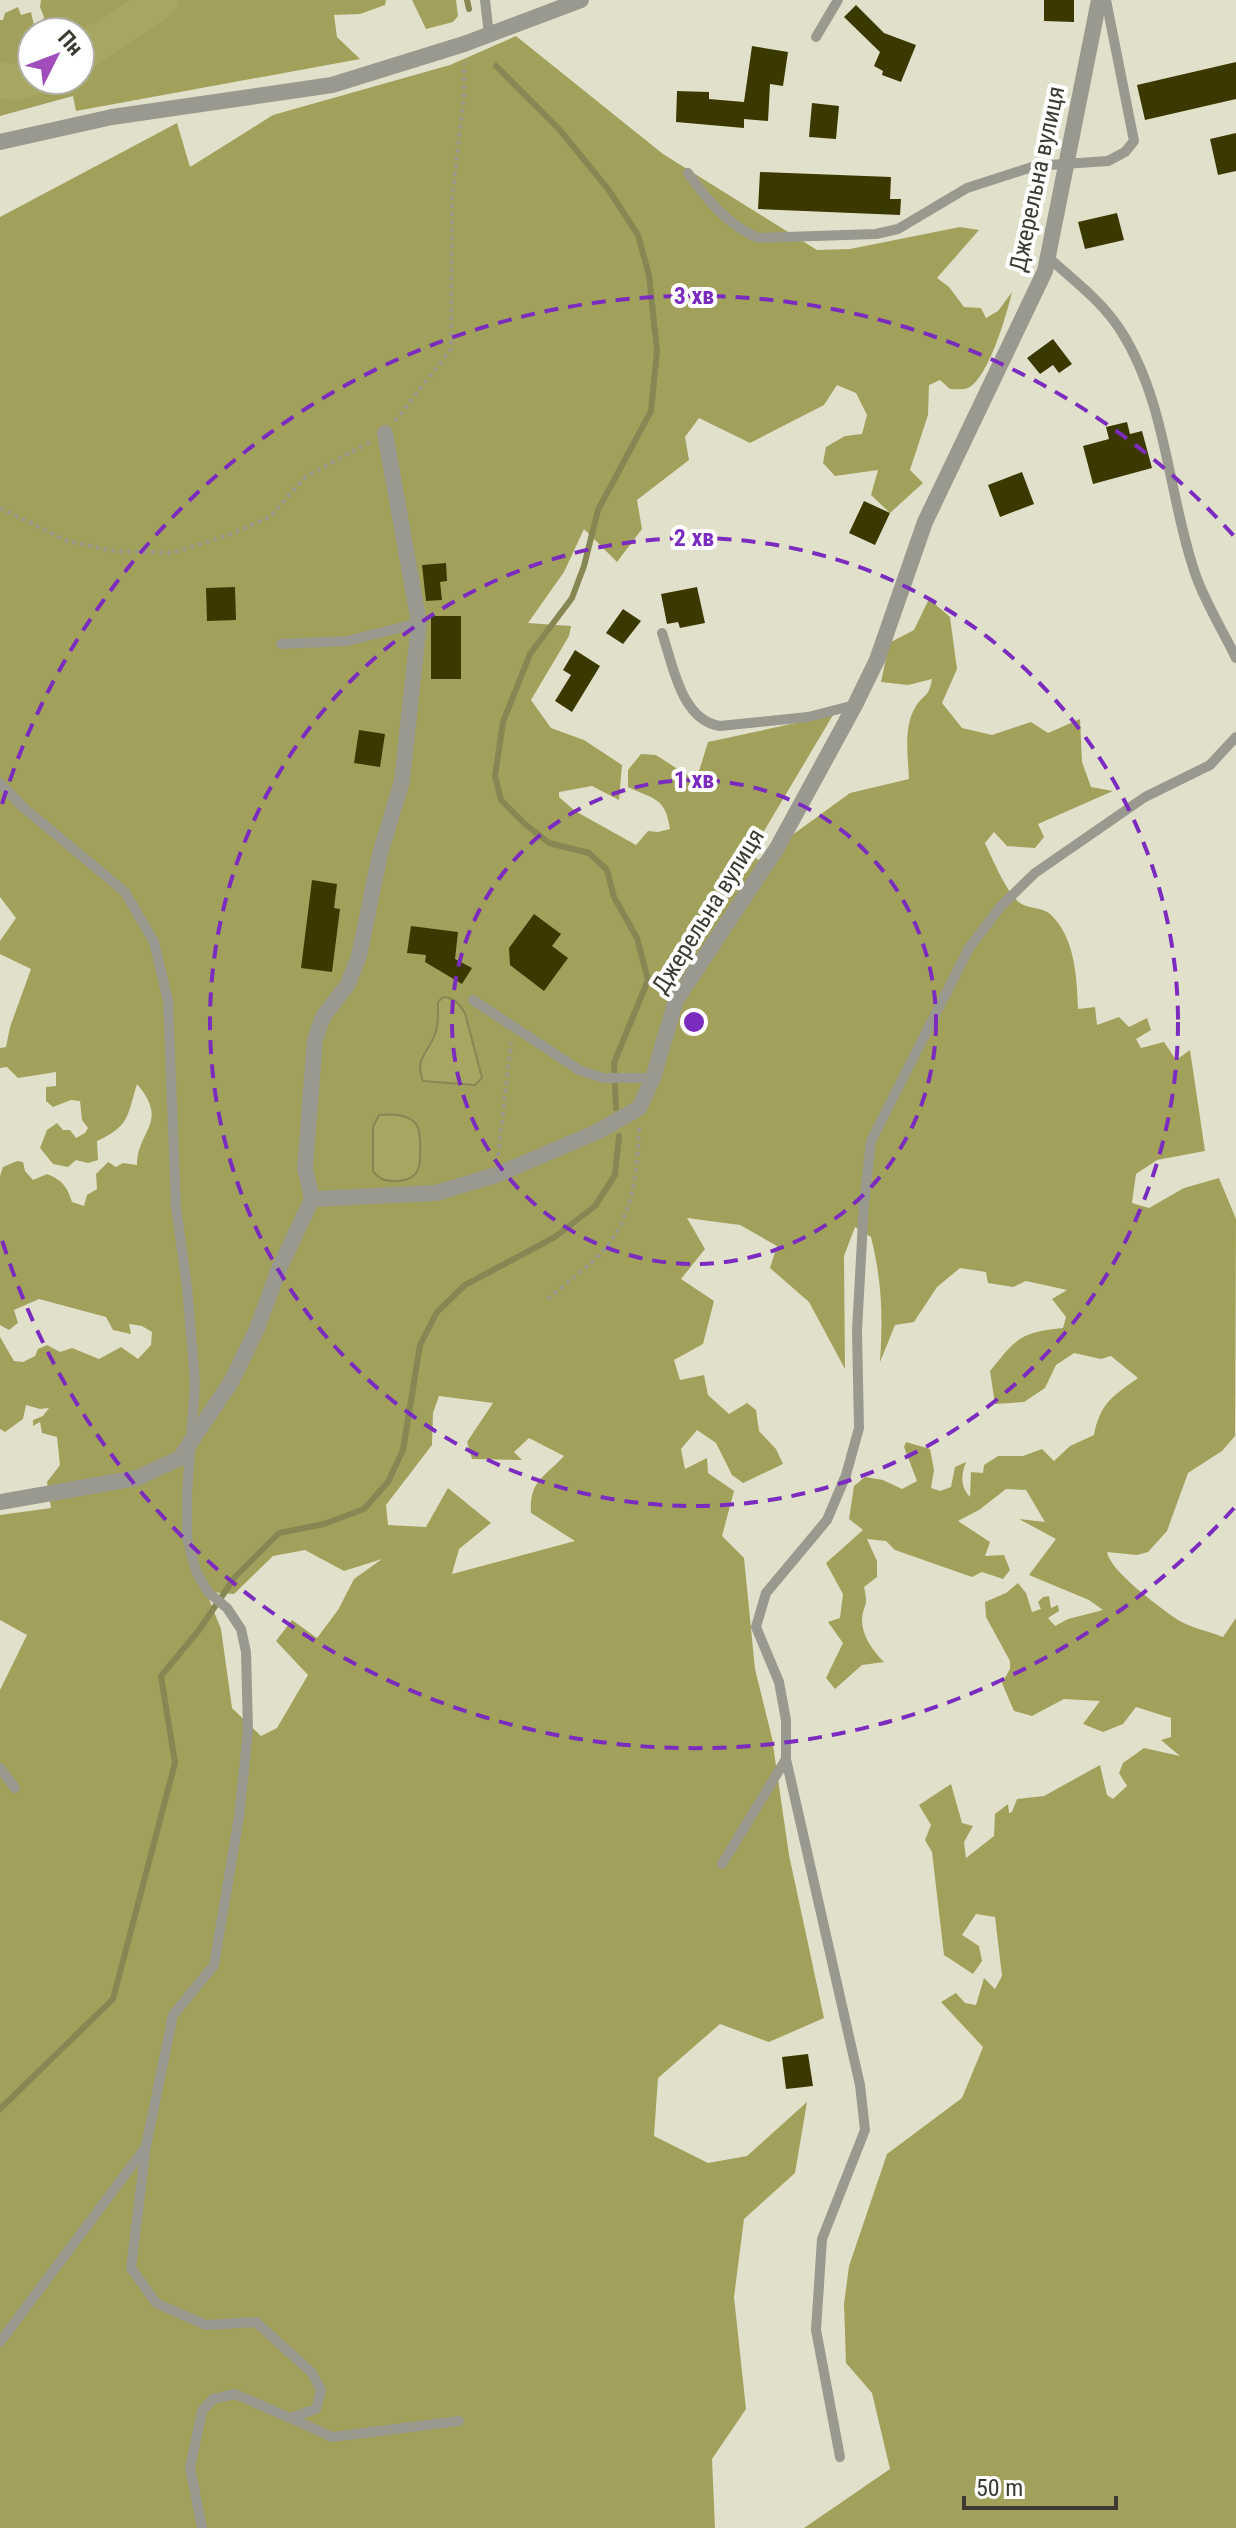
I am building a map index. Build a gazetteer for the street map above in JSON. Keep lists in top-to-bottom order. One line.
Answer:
{"streets":{"street":["Джерельна вулиця"]},"scale_bar":"50 m","north":"top right","rings":["3 хв","2 хв","1 хв"]}
